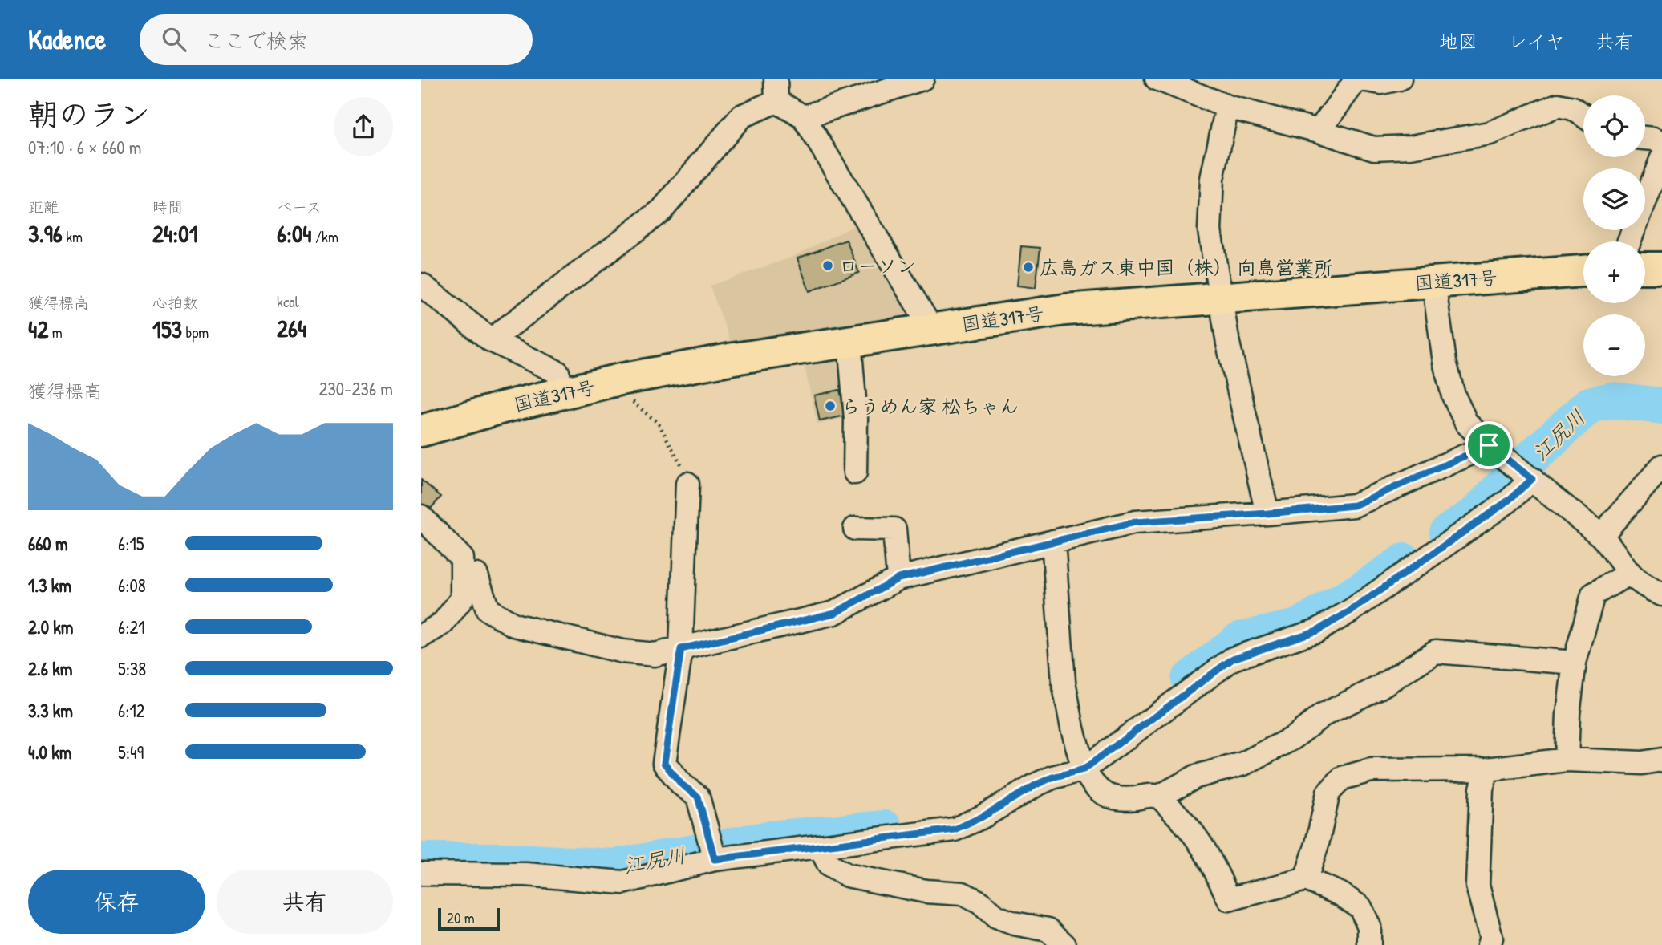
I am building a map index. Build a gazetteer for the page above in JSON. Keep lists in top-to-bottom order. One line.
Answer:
{"streets":{"highway":["国道317号"]},"water":["江尻川"],"places":["ローソン","広島ガス東中国（株） 向島営業所","らうめん家 松ちゃん"],"scale_bar":"20 m","page":{"header":"Kadence","search":"ここで検索","nav":["地図","レイヤ","共有"],"heading":["朝のラン","07:10 · 6 × 660 m"],"map_buttons":["+","−"],"stats":[["距離","3.96 km"],["時間","24:01"],["ペース","6:04 /km"],["獲得標高","42 m"],["心拍数","153 bpm"],["kcal","264"]],"chart":["獲得標高","230–236 m"],"list":[{"name":"660 m","note":"6:15"},{"name":"1.3 km","note":"6:08"},{"name":"2.0 km","note":"6:21"},{"name":"2.6 km","note":"5:38"},{"name":"3.3 km","note":"6:12"},{"name":"4.0 km","note":"5:49"}],"buttons":["保存","共有"],"scale":"20 m"}}
